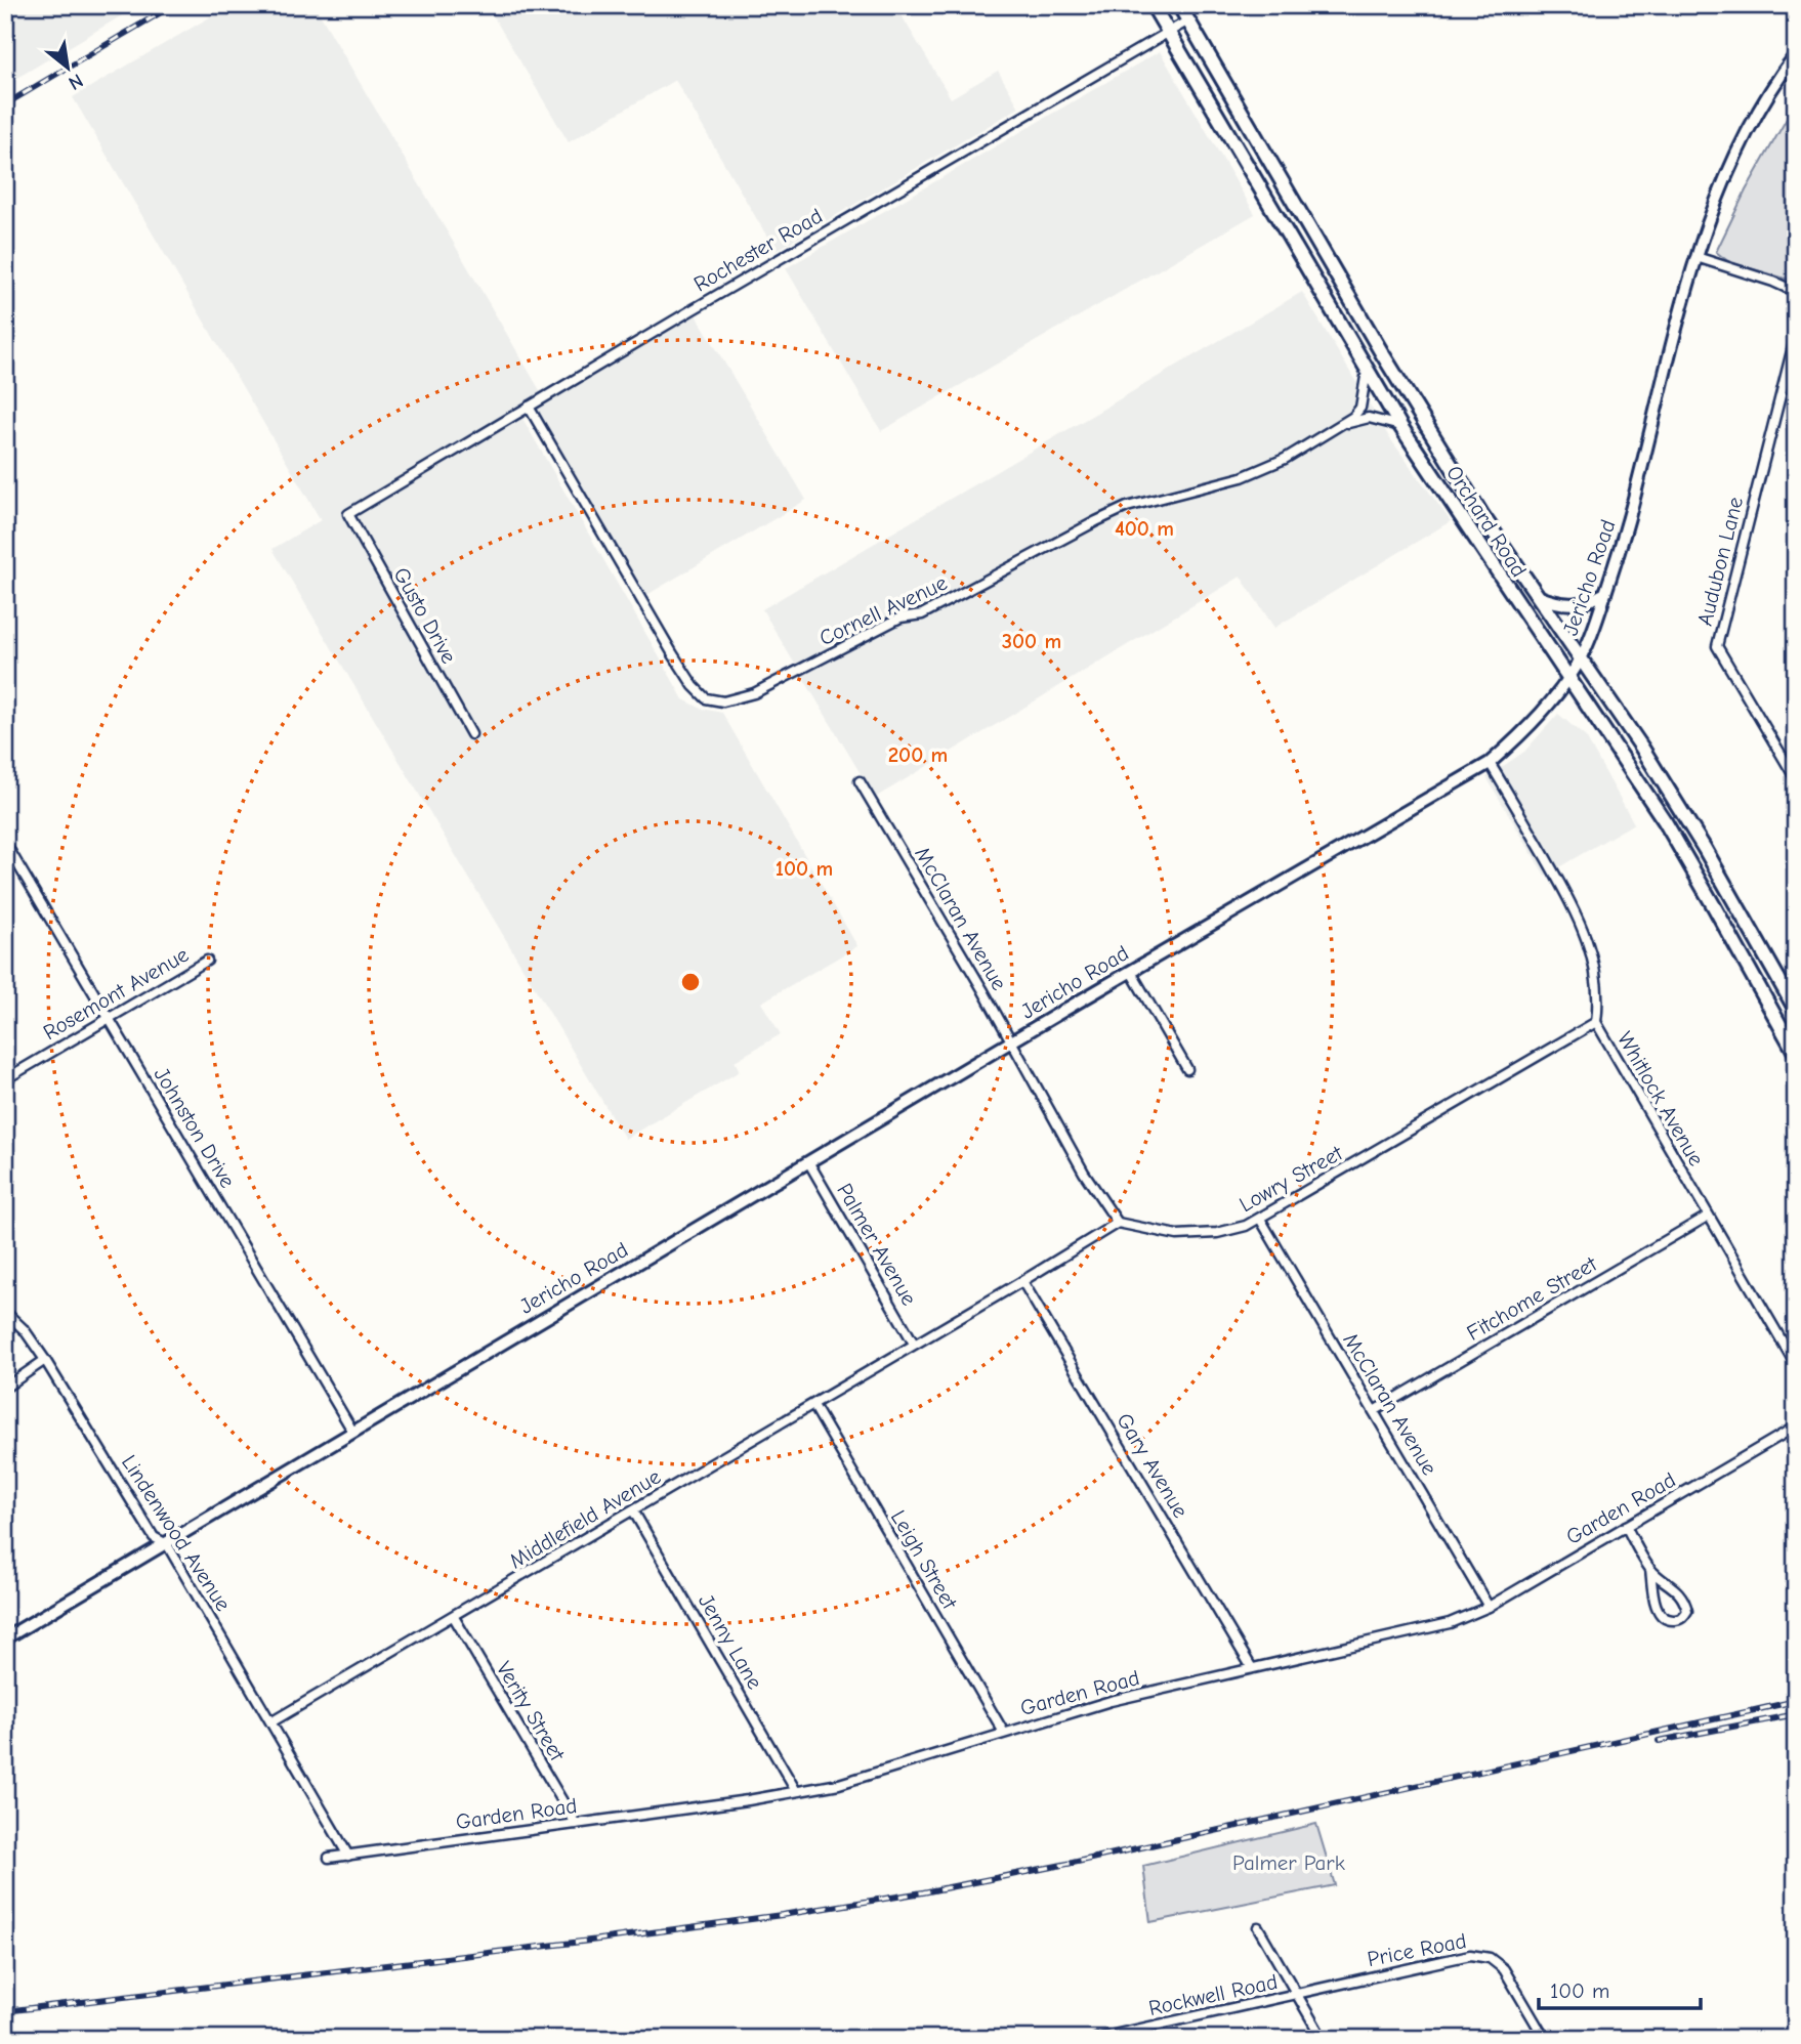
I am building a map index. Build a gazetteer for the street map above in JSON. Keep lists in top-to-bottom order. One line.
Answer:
{"streets":{"main road":["Orchard Road","Jericho Road"],"street":["Rochester Road","Audubon Lane","Cornell Avenue","Gusto Drive","McClaran Avenue","Rosemont Avenue","Whitlock Avenue","Johnston Drive","Lowry Street","Palmer Avenue","Fitchome Street","Gary Avenue","Garden Road","Middlefield Avenue","Lindenwood Avenue","Leigh Street","Jenny Lane","Verity Street","Price Road","Rockwell Road"]},"crossings":[["Rochester Road","Orchard Road"],["Rochester Road","Cornell Avenue"],["Rochester Road","Gusto Drive"],["Orchard Road","Jericho Road"],["Orchard Road","Cornell Avenue"],["Jericho Road","McClaran Avenue"],["Jericho Road","Whitlock Avenue"],["Jericho Road","Johnston Drive"],["Jericho Road","Palmer Avenue"],["Jericho Road","Lindenwood Avenue"],["McClaran Avenue","Lowry Street"],["McClaran Avenue","Fitchome Street"],["McClaran Avenue","Garden Road"],["Rosemont Avenue","Johnston Drive"],["Whitlock Avenue","Lowry Street"],["Whitlock Avenue","Fitchome Street"],["Palmer Avenue","Middlefield Avenue"],["Gary Avenue","Garden Road"],["Garden Road","Lindenwood Avenue"],["Garden Road","Leigh Street"],["Garden Road","Jenny Lane"],["Garden Road","Verity Street"],["Middlefield Avenue","Lindenwood Avenue"],["Middlefield Avenue","Leigh Street"],["Middlefield Avenue","Jenny Lane"],["Middlefield Avenue","Verity Street"],["Price Road","Rockwell Road"]],"parks":["Palmer Park"],"scale_bar":"100 m","north":"bottom right","rings":["400 m","300 m","200 m","100 m"]}
